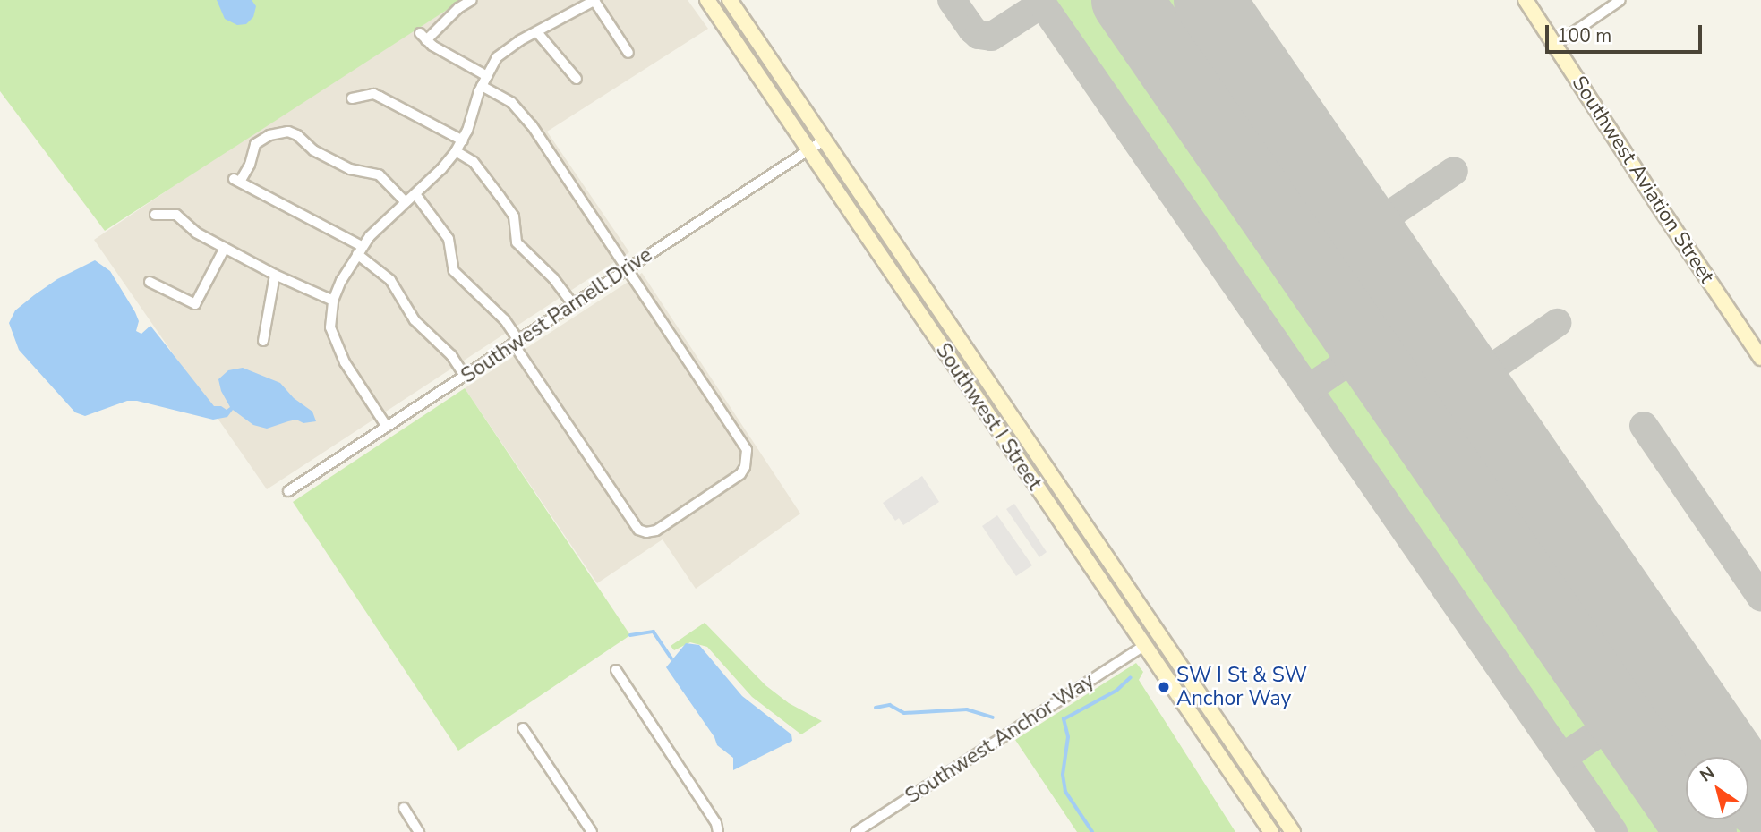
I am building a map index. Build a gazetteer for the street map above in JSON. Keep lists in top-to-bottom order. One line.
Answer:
{"streets":{"main road":["Southwest Aviation Street","Southwest I Street"],"street":["Southwest Parnell Drive","Southwest Anchor Way"]},"crossings":[["Southwest Parnell Drive","Southwest I Street"],["Southwest I Street","Southwest Anchor Way"]],"places":["SW I St & SW Anchor Way"],"scale_bar":"100 m","north":"top left"}
